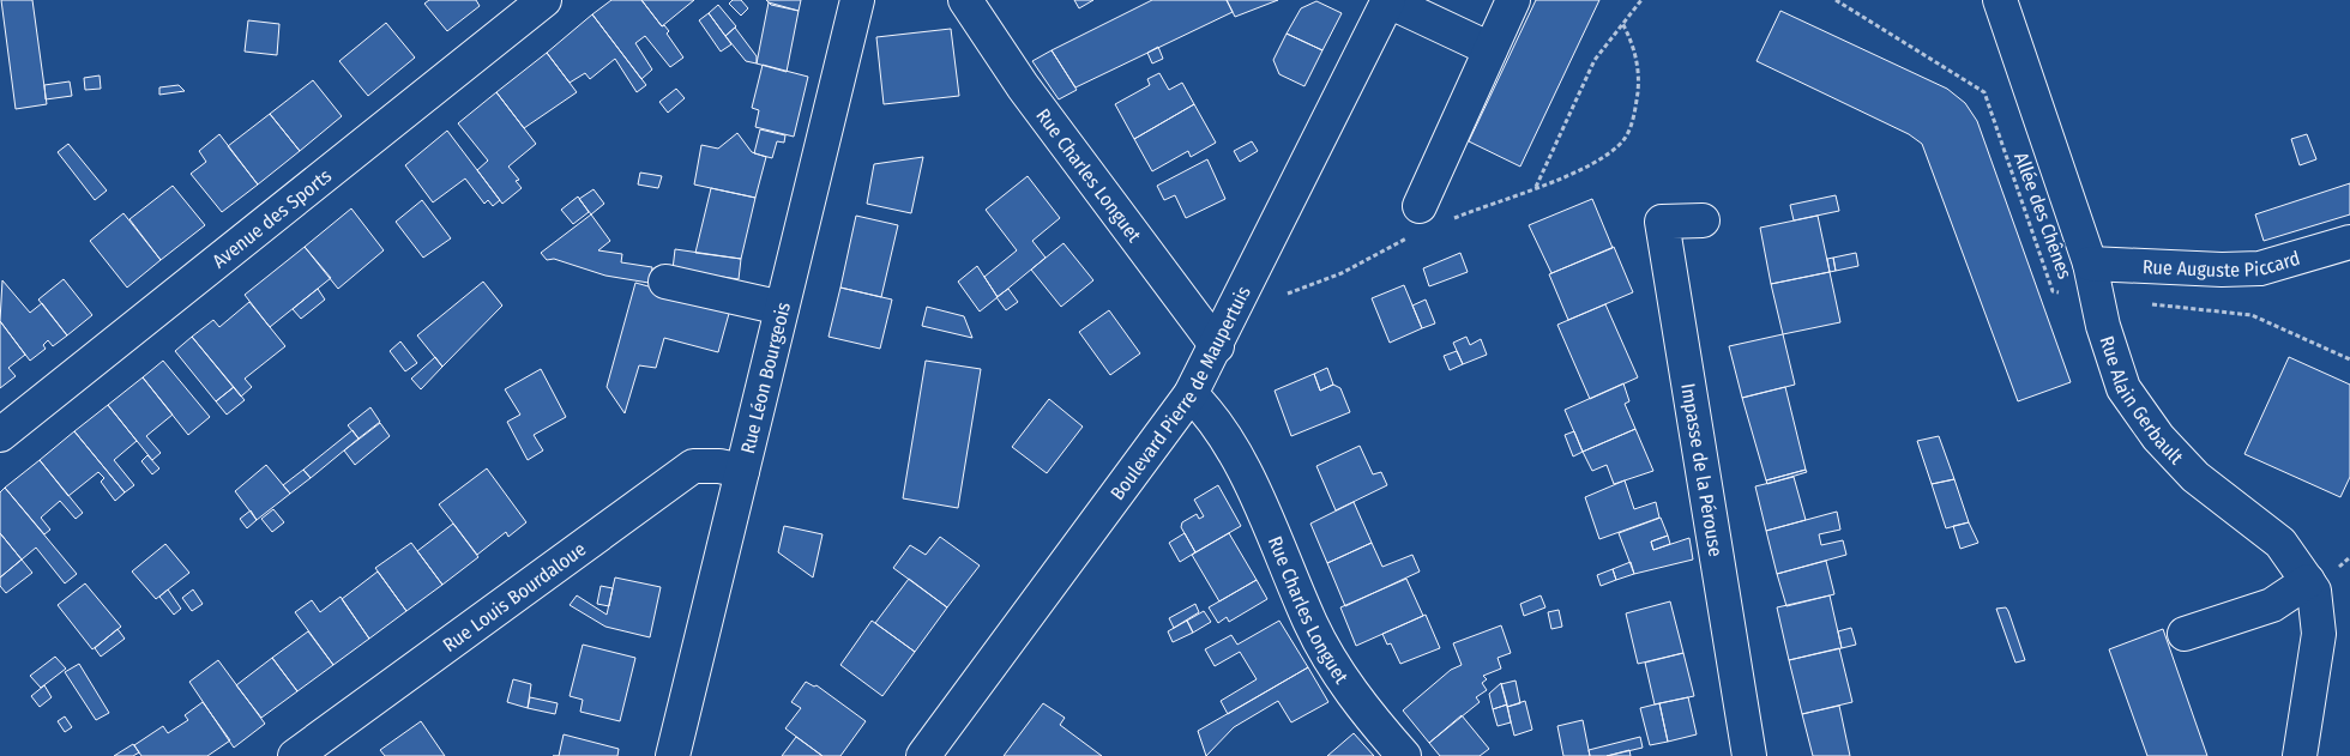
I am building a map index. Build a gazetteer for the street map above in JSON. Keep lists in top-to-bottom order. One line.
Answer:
{"streets":{"street":["Rue Charles Longuet","Avenue des Sports","Rue Auguste Piccard","Rue Léon Bourgeois","Boulevard Pierre de Maupertuis","Rue Alain Gerbault","Impasse de la Pérouse","Rue Louis Bourdaloue"],"path":["Allée des Chênes"]},"crossings":[["Rue Charles Longuet","Boulevard Pierre de Maupertuis"],["Allée des Chênes","Rue Alain Gerbault"],["Rue Auguste Piccard","Rue Alain Gerbault"],["Rue Léon Bourgeois","Rue Louis Bourdaloue"]]}
